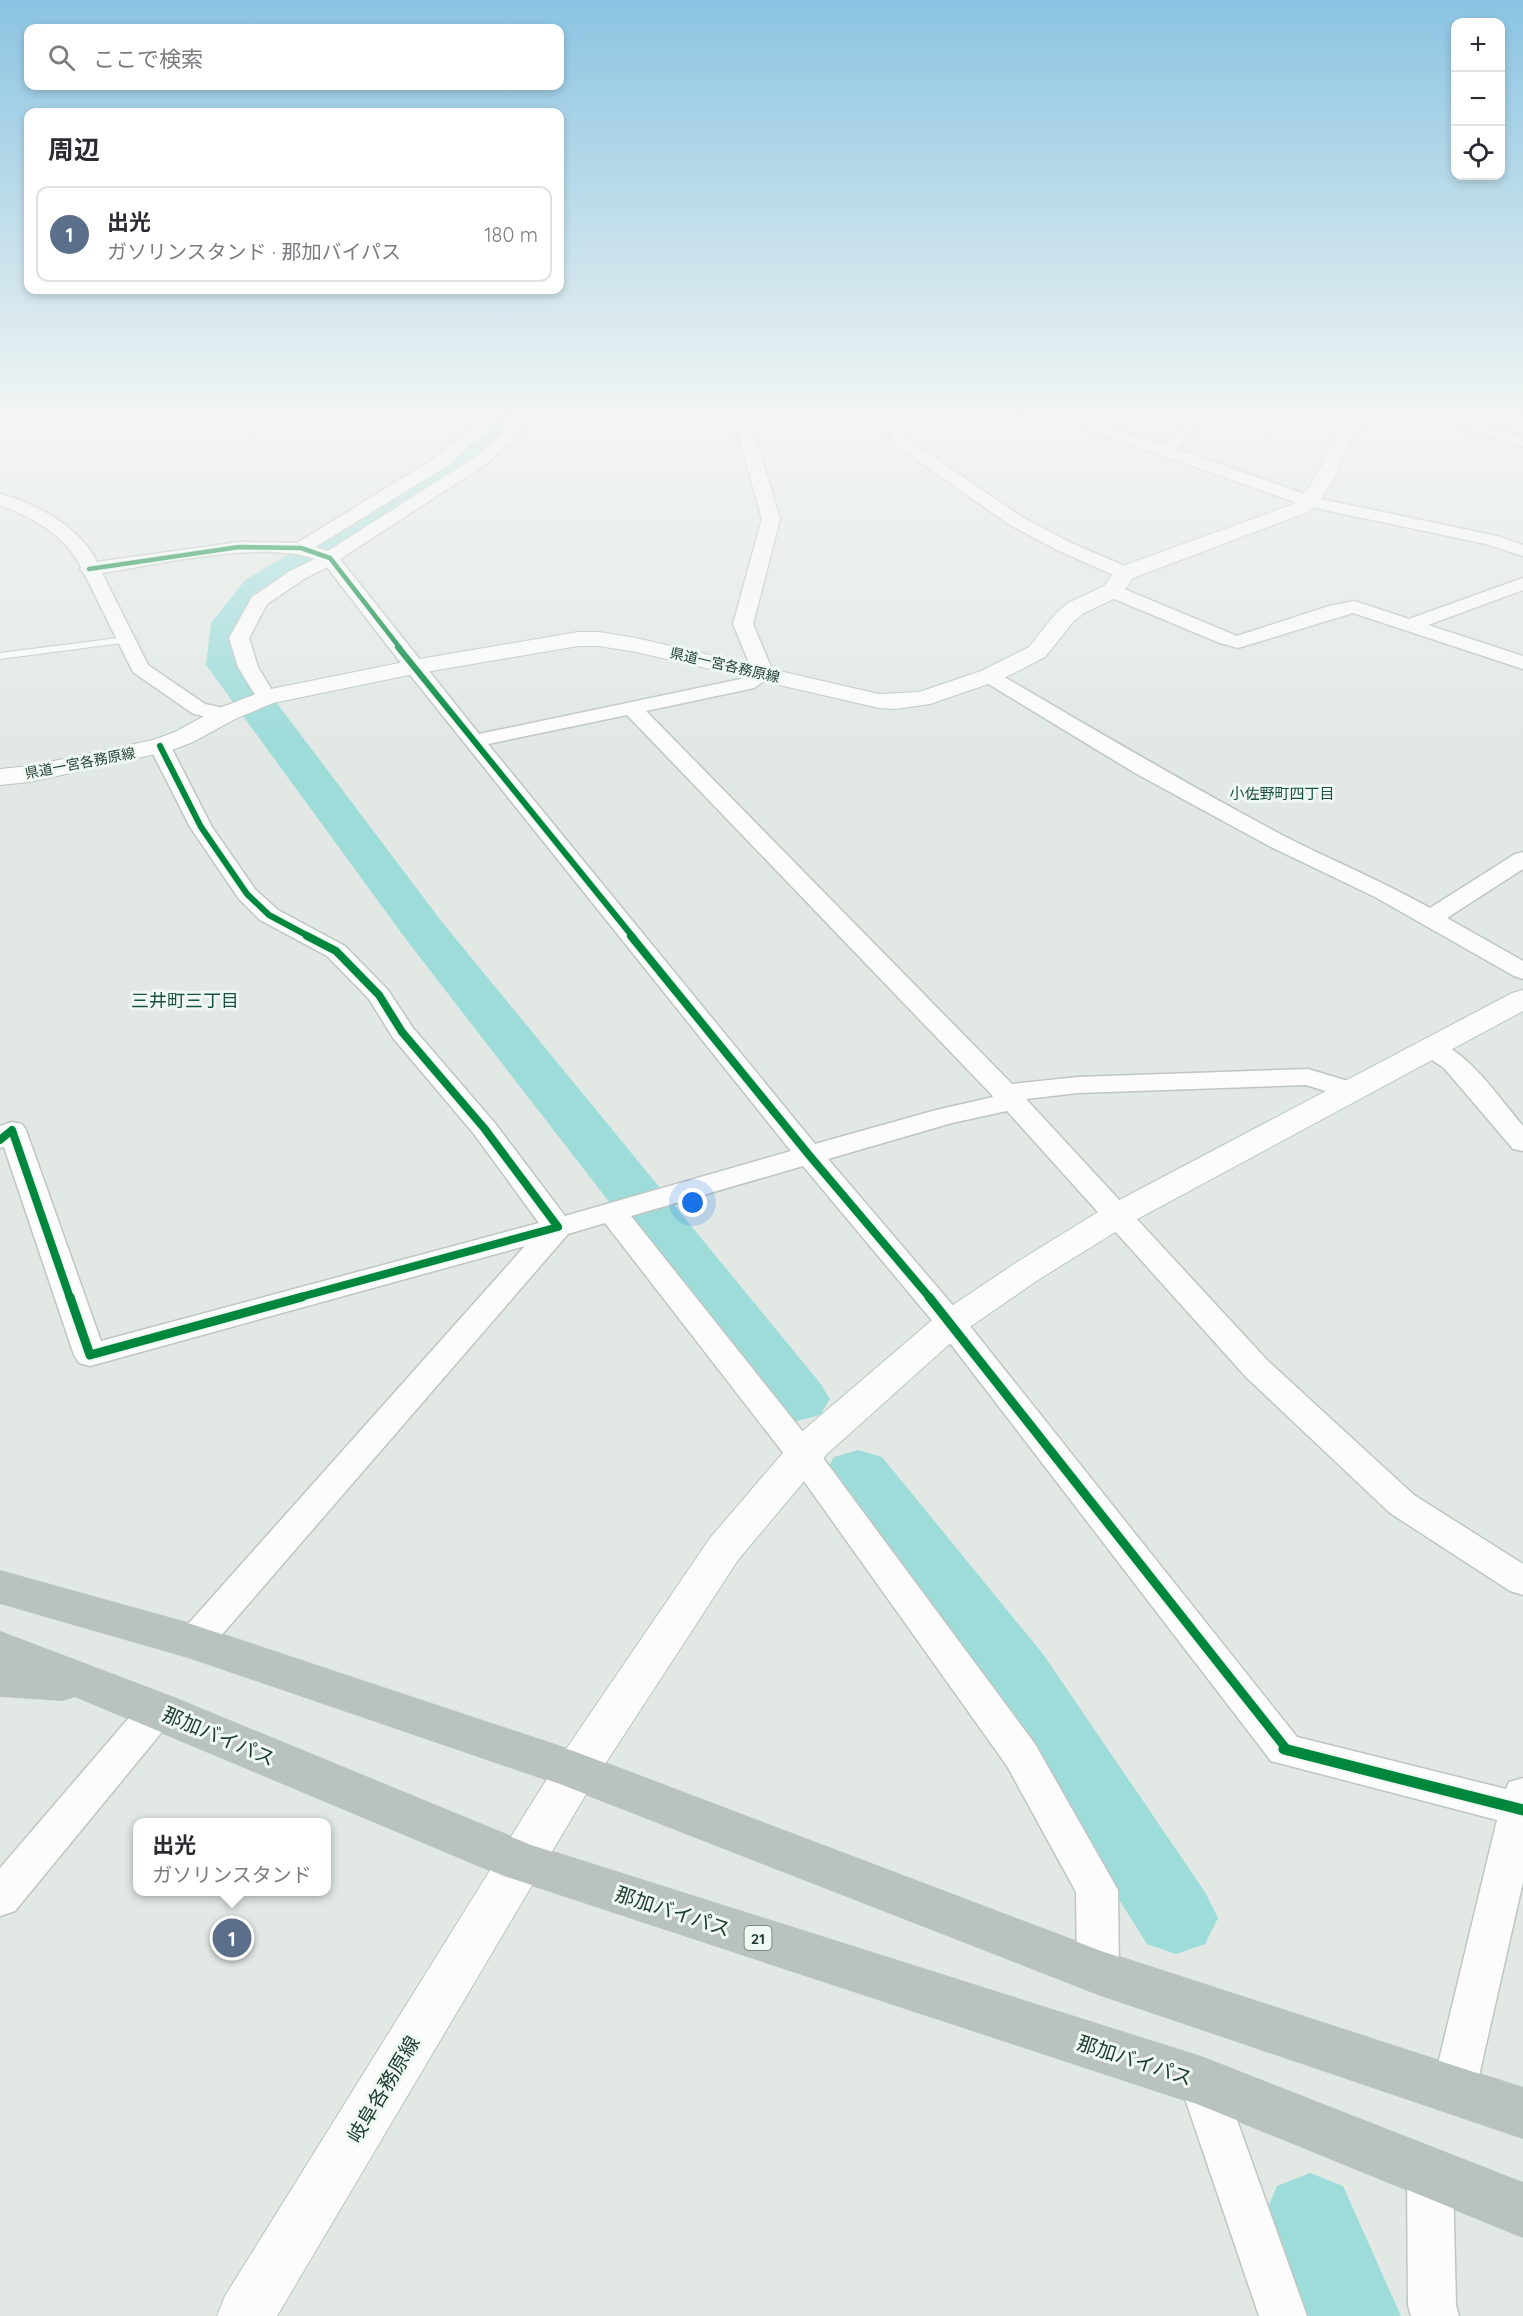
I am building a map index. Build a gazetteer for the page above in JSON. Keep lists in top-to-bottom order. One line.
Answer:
{"streets":{"highway":["那加バイパス","21"],"main road":["県道一宮各務原線","岐阜各務原線"]},"crossings":[["那加バイパス","岐阜各務原線"]],"districts":["小佐野町四丁目","三井町三丁目"],"page":{"map_buttons":["+","−"],"search":"ここで検索","heading":"周辺","list":[{"mark":"1","name":"出光","note":"ガソリンスタンド · 那加バイパス","value":"180 m"}],"popup":["出光","ガソリンスタンド"],"pins":"1"}}
